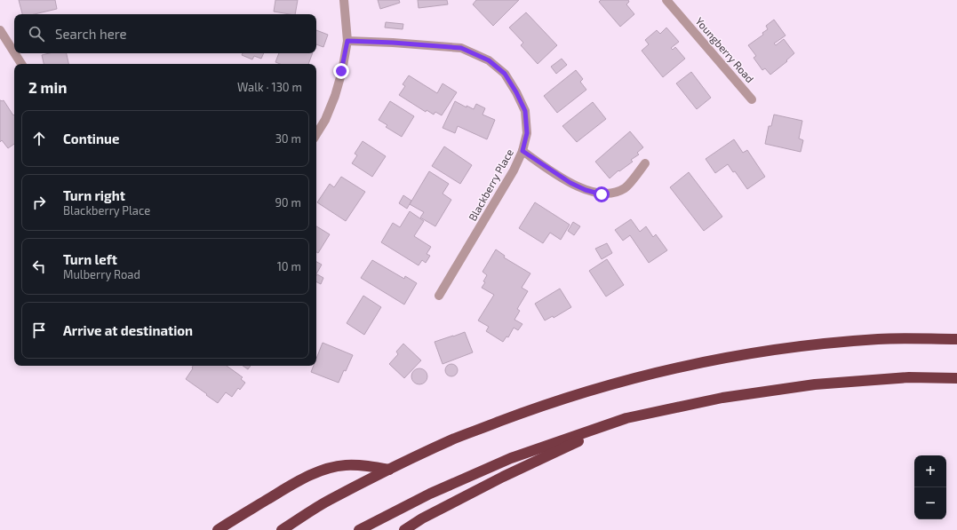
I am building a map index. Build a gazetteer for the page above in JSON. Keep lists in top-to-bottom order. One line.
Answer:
{"streets":{"street":["Youngberry Road","Blackberry Place"]},"page":{"search":"Search here","heading":["2 min","Walk · 130 m"],"list":[["Continue","30 m"],["Turn right","Blackberry Place","90 m"],["Turn left","Mulberry Road","10 m"],"Arrive at destination"],"map_buttons":["+","−"]}}
